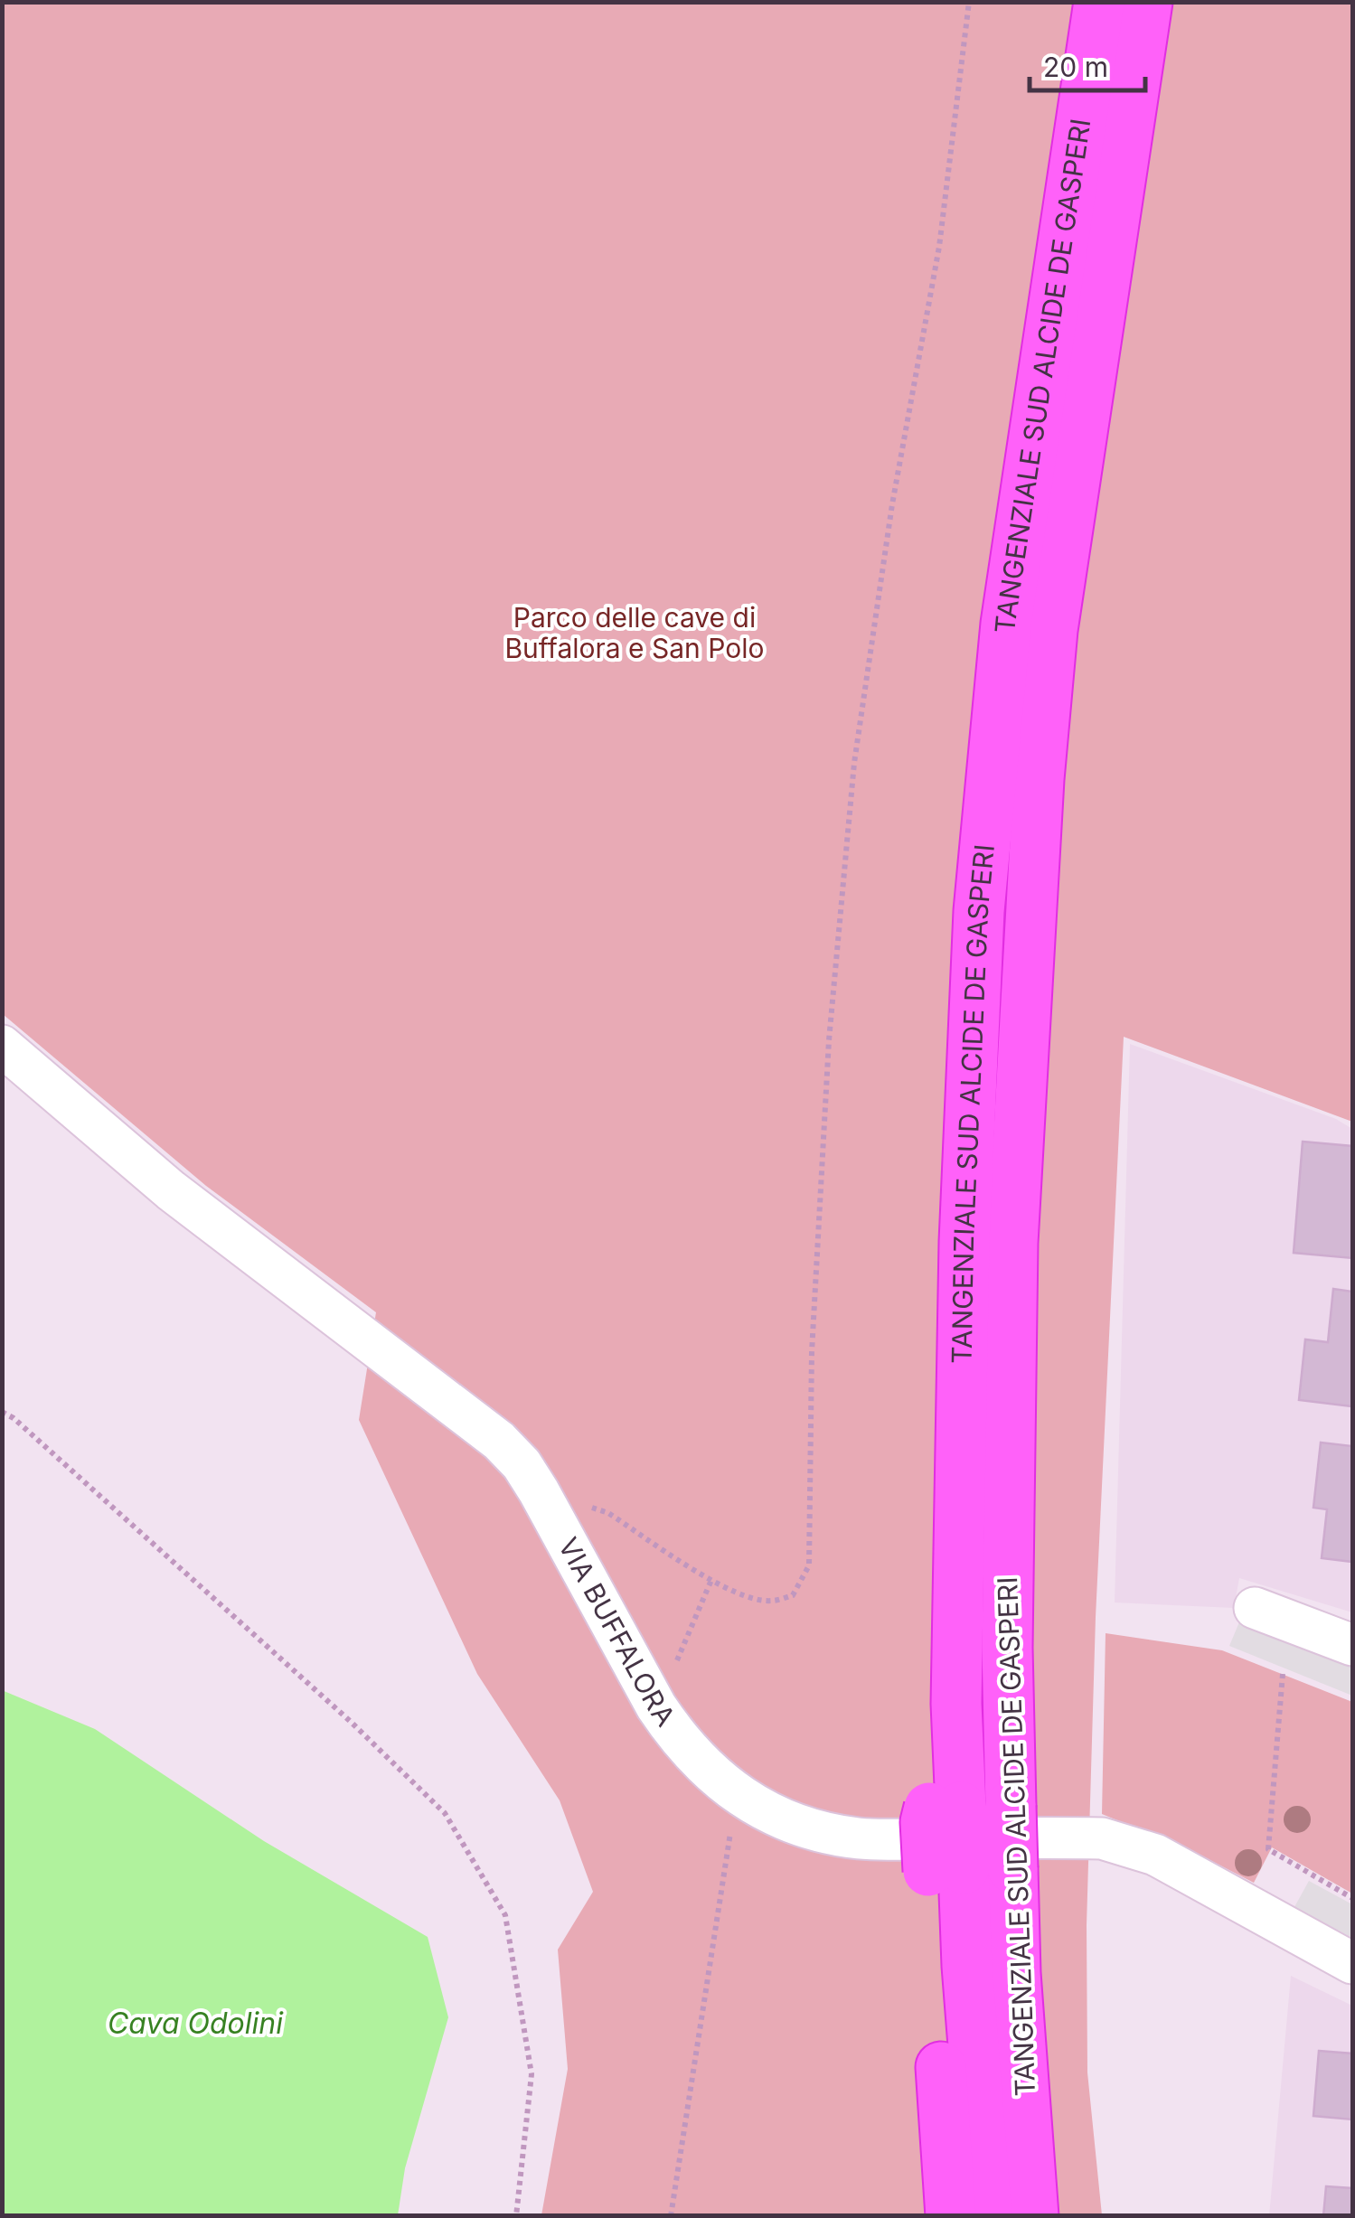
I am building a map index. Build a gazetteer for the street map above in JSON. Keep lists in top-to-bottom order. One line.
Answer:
{"streets":{"highway":["TANGENZIALE SUD ALCIDE DE GASPERI"],"street":["VIA BUFFALORA"]},"water":["Cava Odolini"],"parks":["Parco delle cave di Buffalora e San Polo"],"scale_bar":"20 m"}
